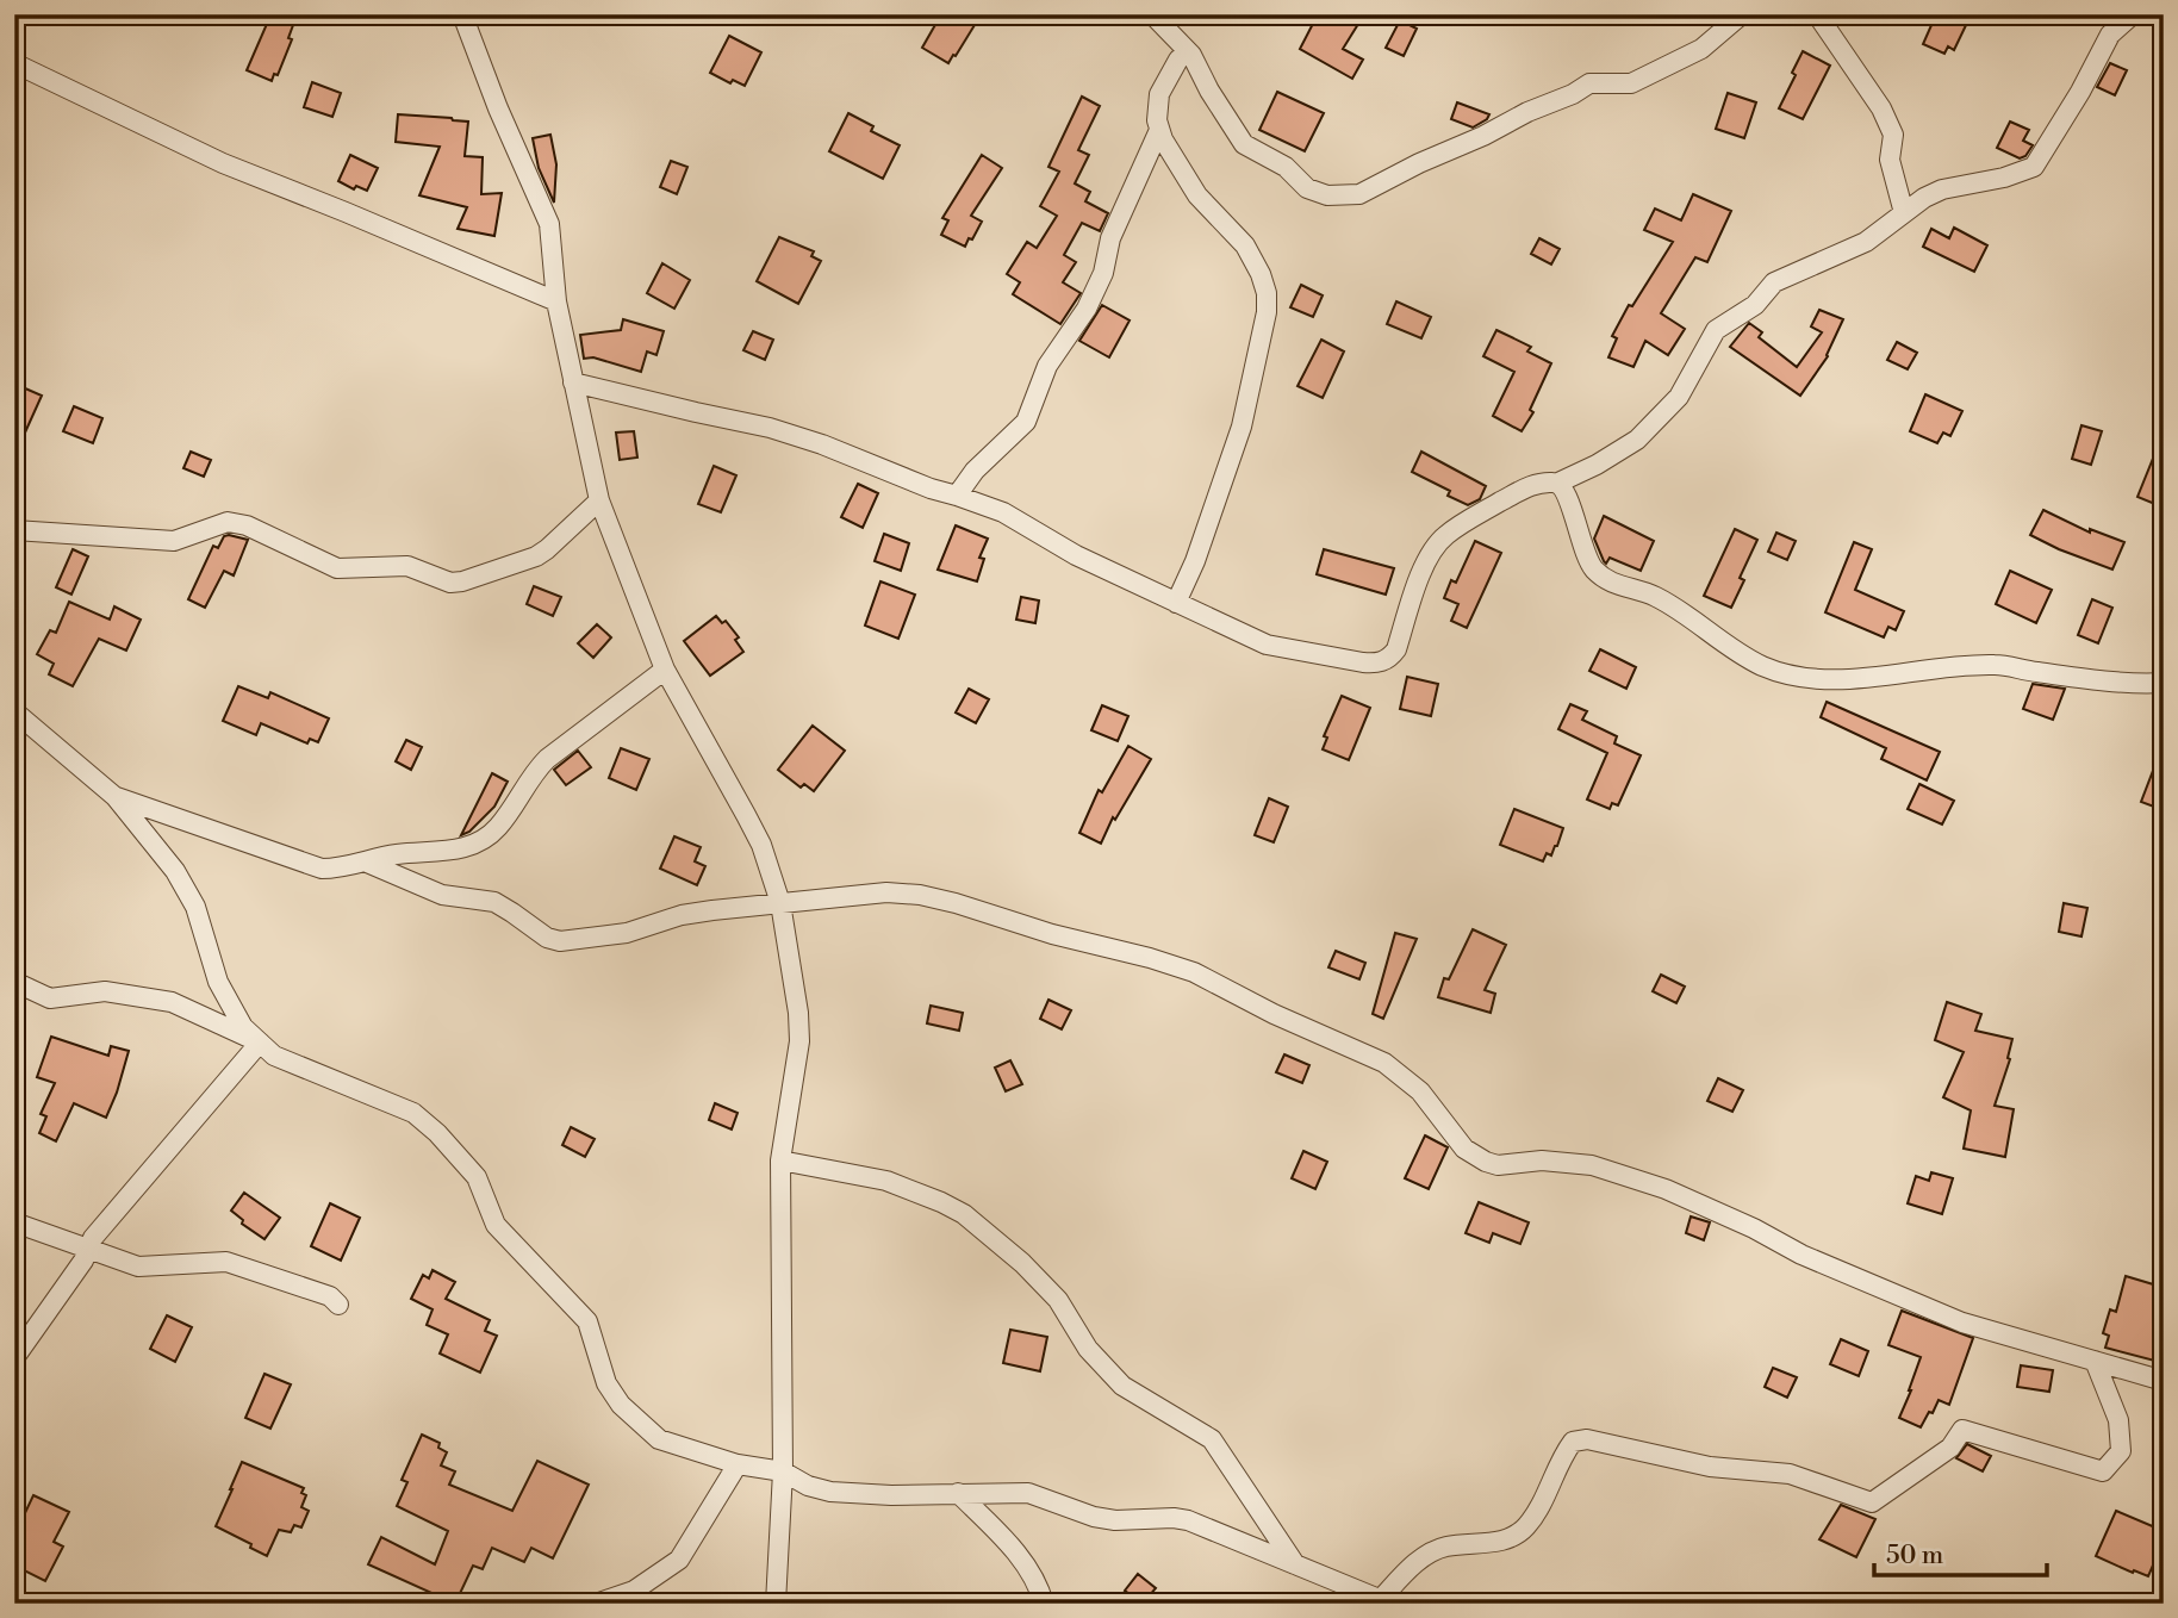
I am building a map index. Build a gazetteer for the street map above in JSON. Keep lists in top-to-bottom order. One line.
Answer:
{"scale_bar":"50 m"}
